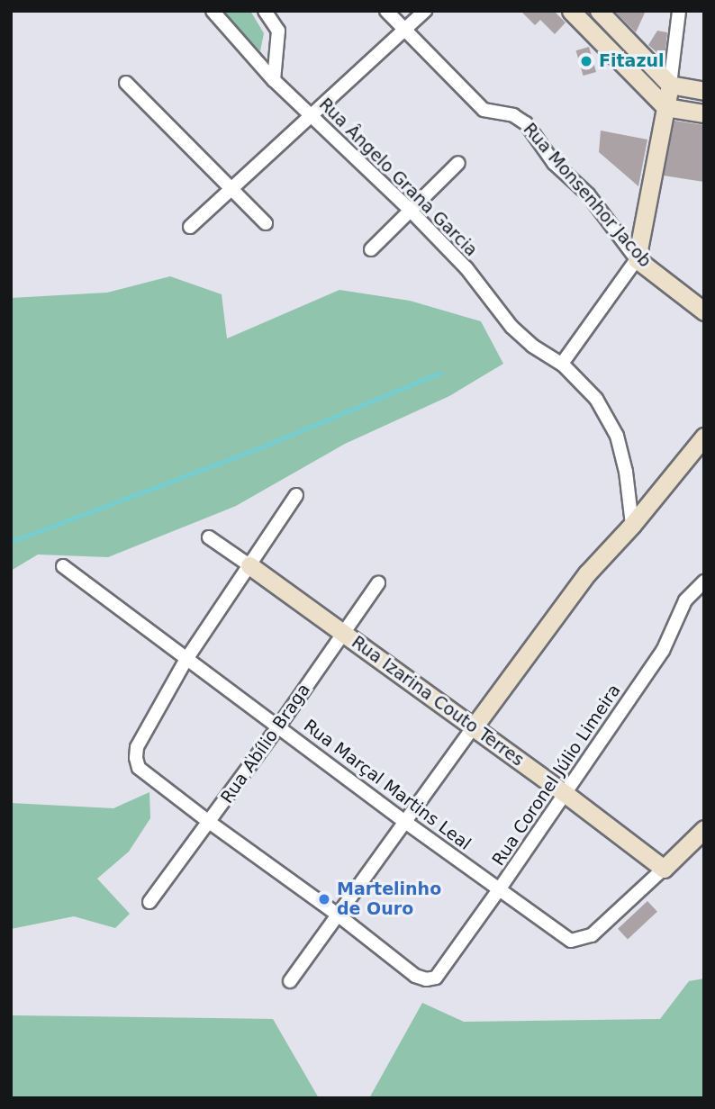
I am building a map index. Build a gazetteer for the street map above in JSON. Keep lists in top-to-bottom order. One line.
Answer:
{"streets":{"street":["Rua Ângelo Grana Garcia","Rua Monsenhor Jacob","Rua Izarina Couto Terres","Rua Abílio Braga","Rua Coronel Júlio Limeira","Rua Marçal Martins Leal"]},"crossings":[["Rua Izarina Couto Terres","Rua Abílio Braga"],["Rua Izarina Couto Terres","Rua Coronel Júlio Limeira"],["Rua Izarina Couto Terres","Rua Marçal Martins Leal"],["Rua Abílio Braga","Rua Marçal Martins Leal"],["Rua Coronel Júlio Limeira","Rua Marçal Martins Leal"]],"places":["Fitazul","Martelinho de Ouro"]}
